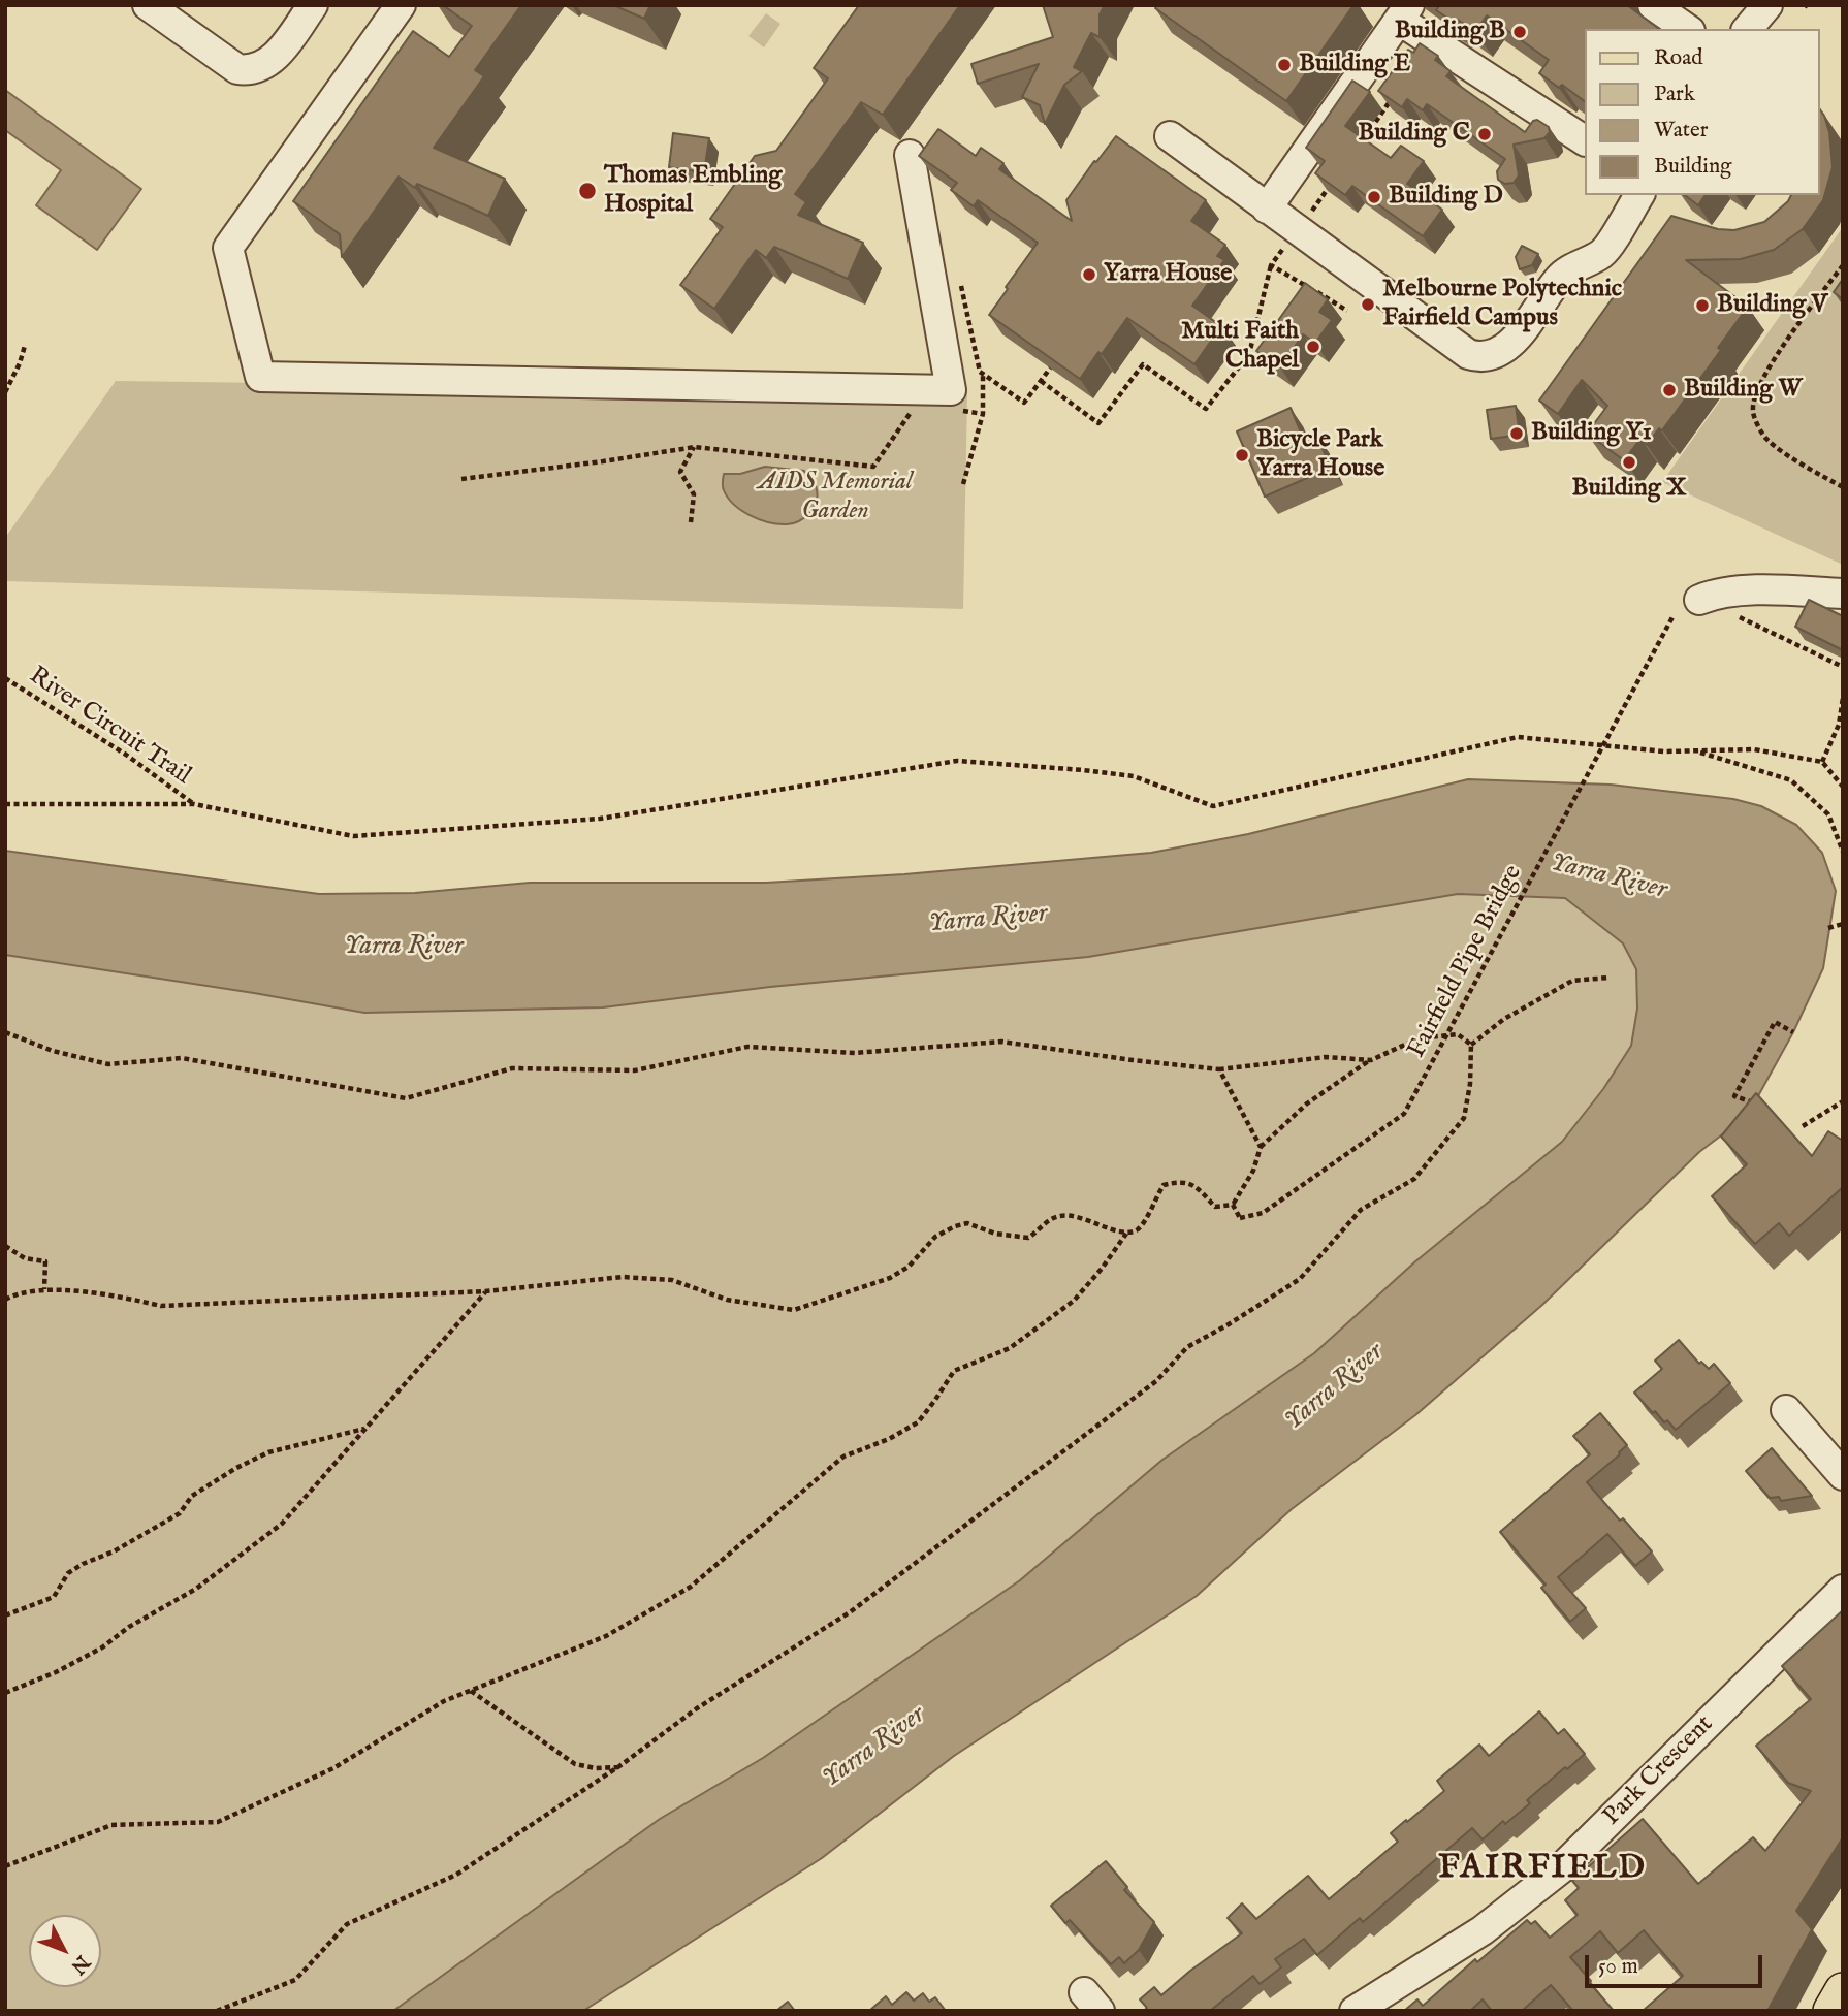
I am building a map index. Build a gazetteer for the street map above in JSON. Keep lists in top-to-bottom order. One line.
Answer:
{"streets":{"street":["Park Crescent"],"path":["River Circuit Trail","Fairfield Pipe Bridge"]},"districts":["FAIRFIELD"],"water":["Yarra River"],"parks":["AIDS Memorial Garden"],"places":["Building B","Building E","Building C","Thomas Embling Hospital","Building D","Yarra House","Melbourne Polytechnic Fairfield Campus","Building V","Multi Faith Chapel","Building W","Building Y1","Bicycle Park Yarra House","Building X"],"legend":["Road","Park","Water","Building"],"scale_bar":"50 m","north":"bottom right"}
